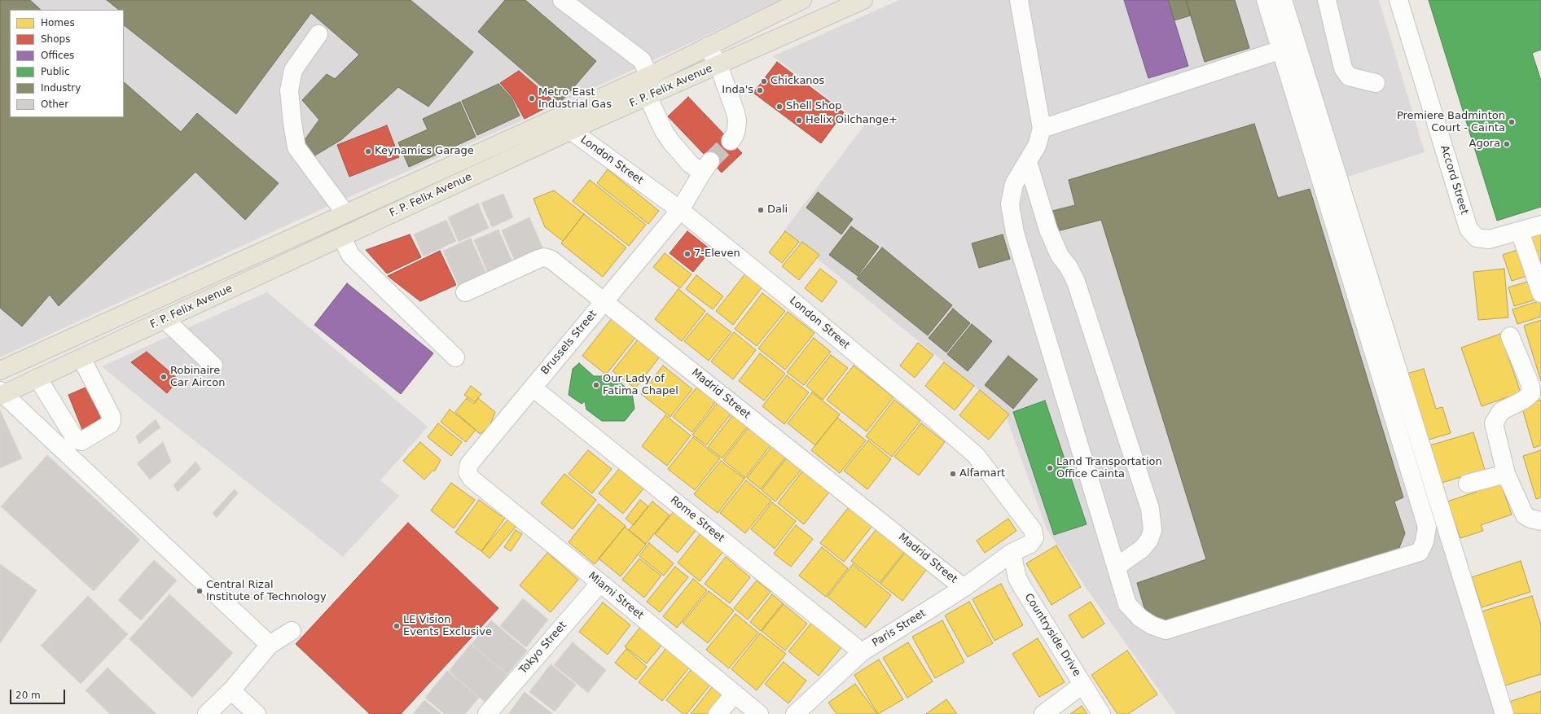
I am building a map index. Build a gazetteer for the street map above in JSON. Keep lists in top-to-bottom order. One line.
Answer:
{"streets":{"main road":["F. P. Felix Avenue"],"street":["London Street","Accord Street","Brussels Street","Madrid Street","Rome Street","Miami Street","Paris Street","Countryside Drive","Tokyo Street"]},"crossings":[["F. P. Felix Avenue","London Street"],["F. P. Felix Avenue","Brussels Street"],["London Street","Brussels Street"],["London Street","Paris Street"],["London Street","Countryside Drive"],["Brussels Street","Madrid Street"],["Brussels Street","Rome Street"],["Brussels Street","Miami Street"],["Madrid Street","Paris Street"],["Rome Street","Paris Street"],["Miami Street","Tokyo Street"],["Paris Street","Countryside Drive"]],"places":["Chickanos","Inda's","Metro East Industrial Gas","Shell Shop","Helix Oilchange+","Premiere Badminton Court - Cainta","Agora","Keynamics Garage","Dali","7-Eleven","Robinaire Car Aircon","Our Lady of Fatima Chapel","Land Transportation Office Cainta","Alfamart","Central Rizal Institute of Technology","LE Vision Events Exclusive"],"legend":["Homes","Shops","Offices","Public","Industry","Other"],"scale_bar":"20 m"}
